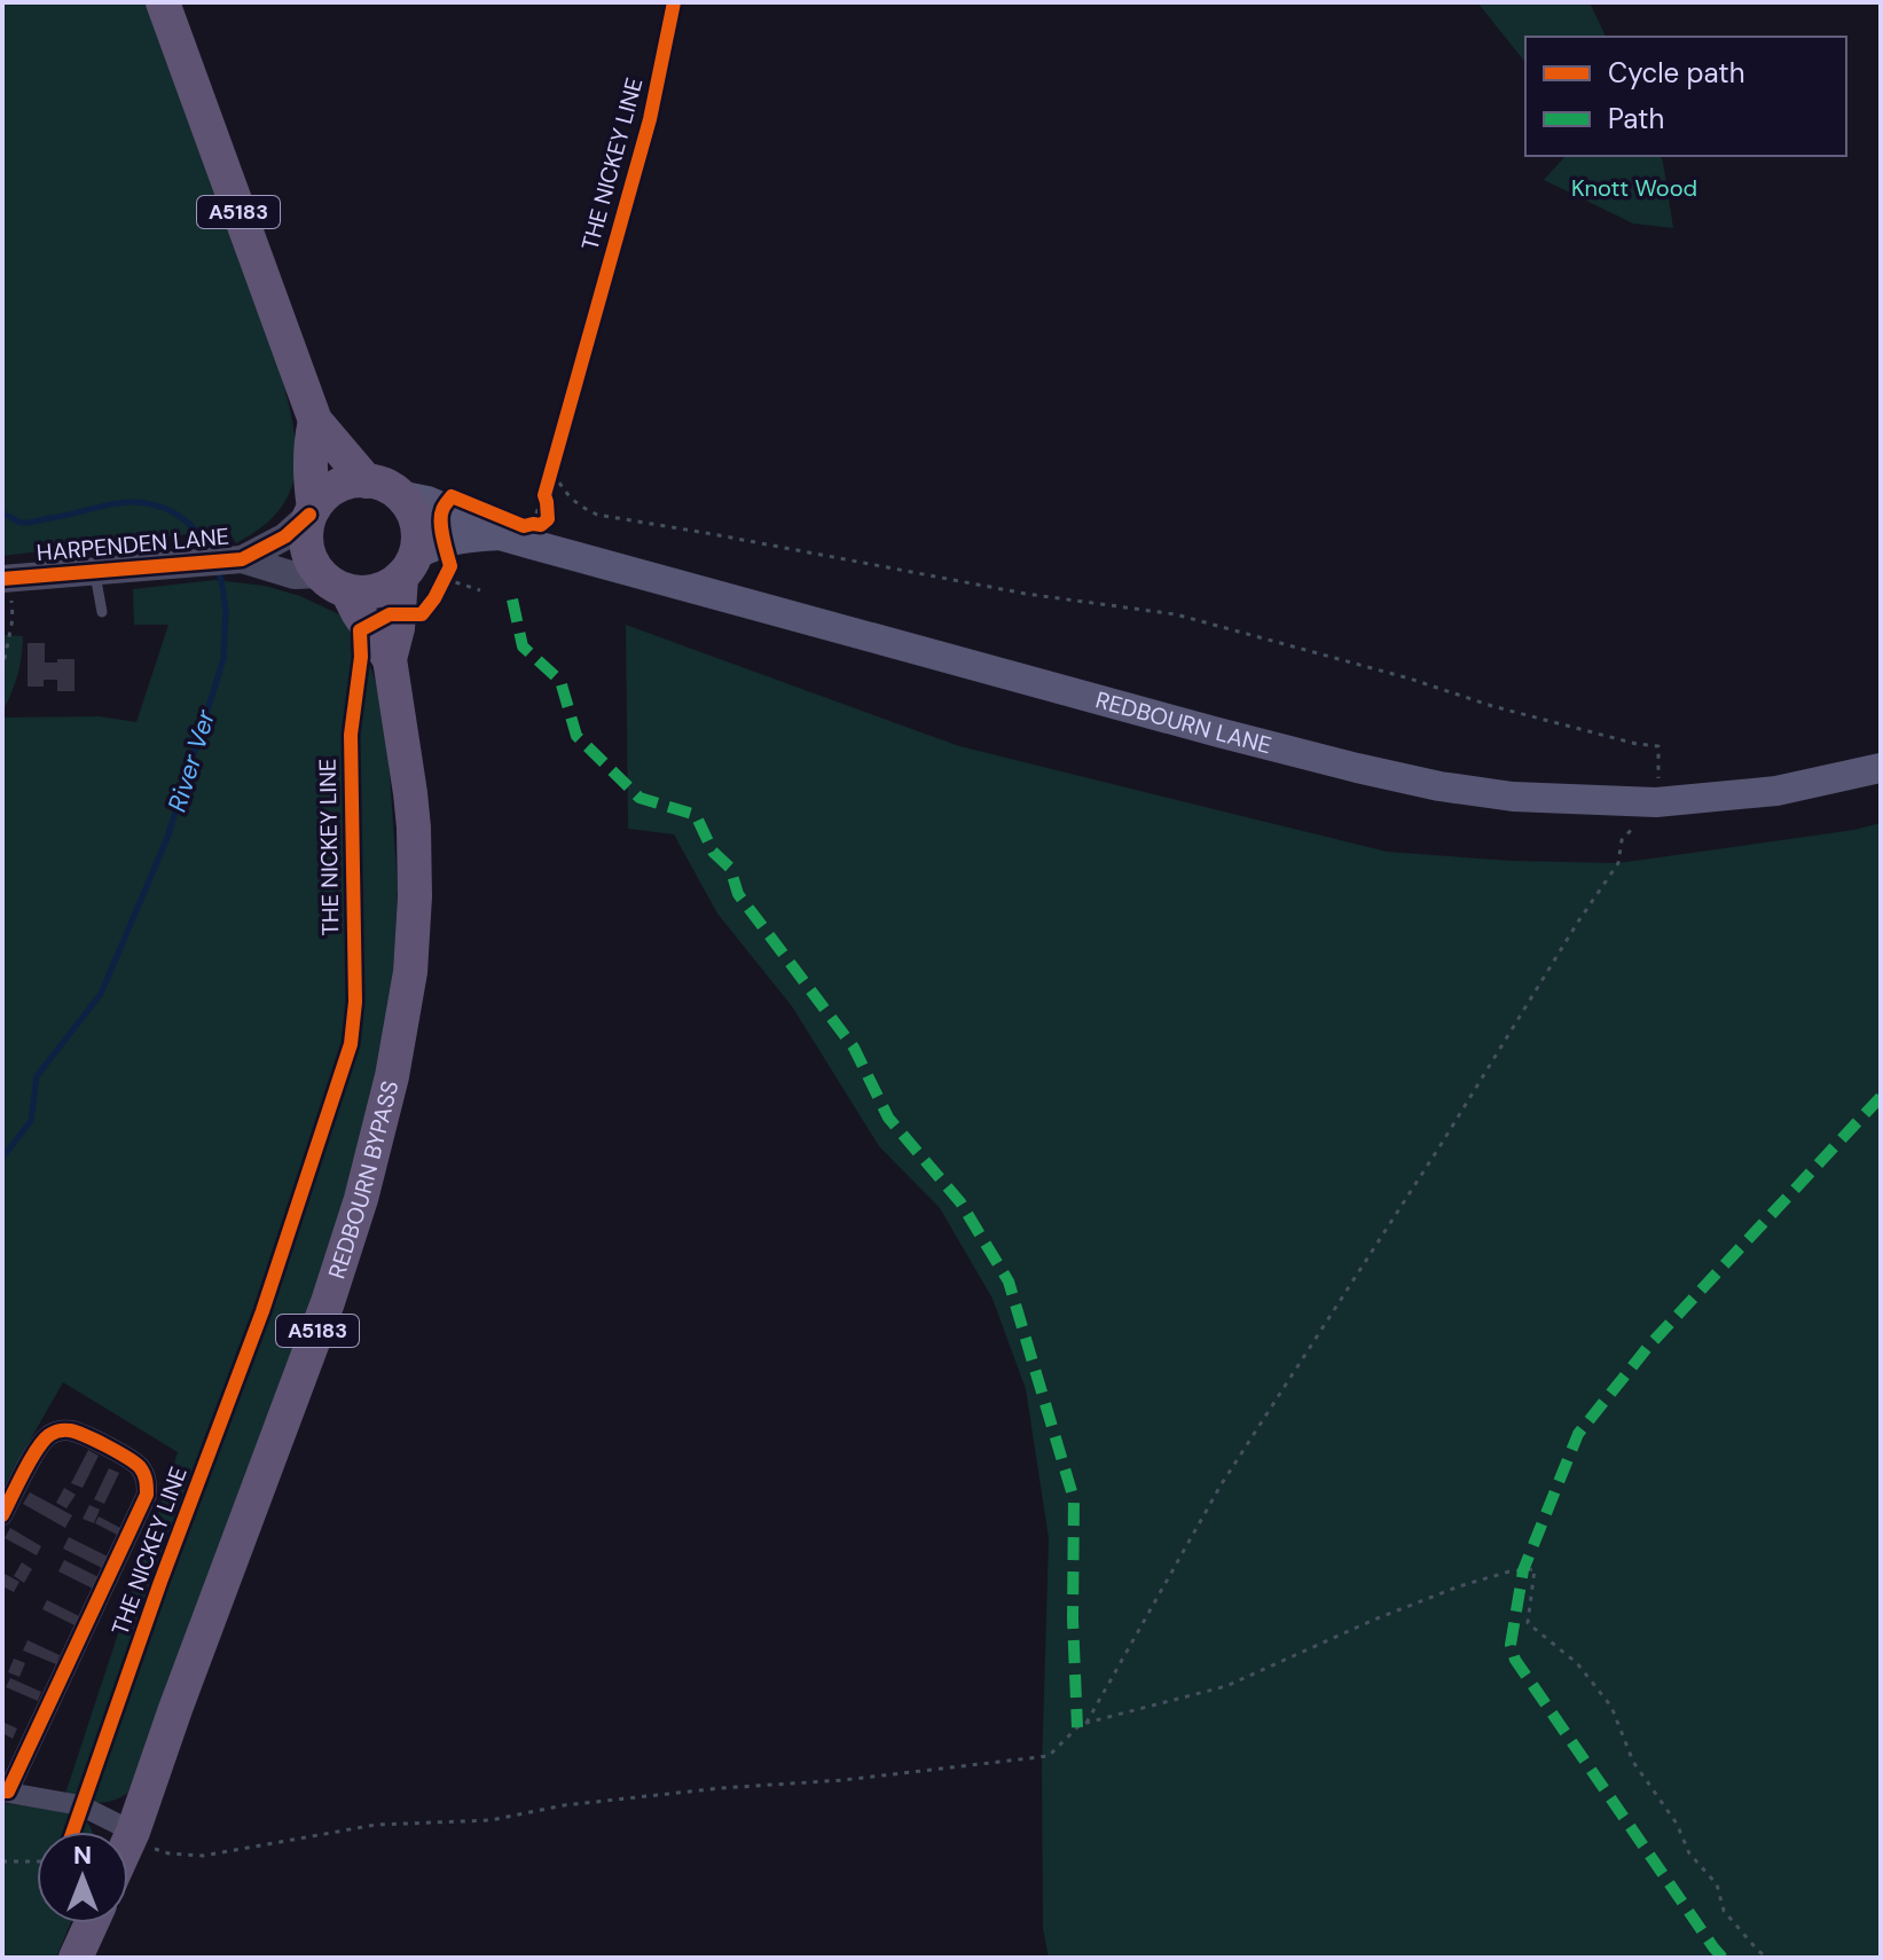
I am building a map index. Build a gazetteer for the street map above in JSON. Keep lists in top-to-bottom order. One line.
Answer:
{"streets":{"main road":["A5183","REDBOURN LANE","REDBOURN BYPASS"],"street":["HARPENDEN LANE"],"cycle path":["THE NICKEY LINE"]},"crossings":[["A5183","HARPENDEN LANE"],["A5183","REDBOURN LANE"],["A5183","REDBOURN BYPASS"],["HARPENDEN LANE","REDBOURN LANE"],["HARPENDEN LANE","REDBOURN BYPASS"],["REDBOURN LANE","REDBOURN BYPASS"]],"water":["River Ver"],"parks":["Knott Wood"],"legend":["Cycle path","Path"],"north":"top"}
